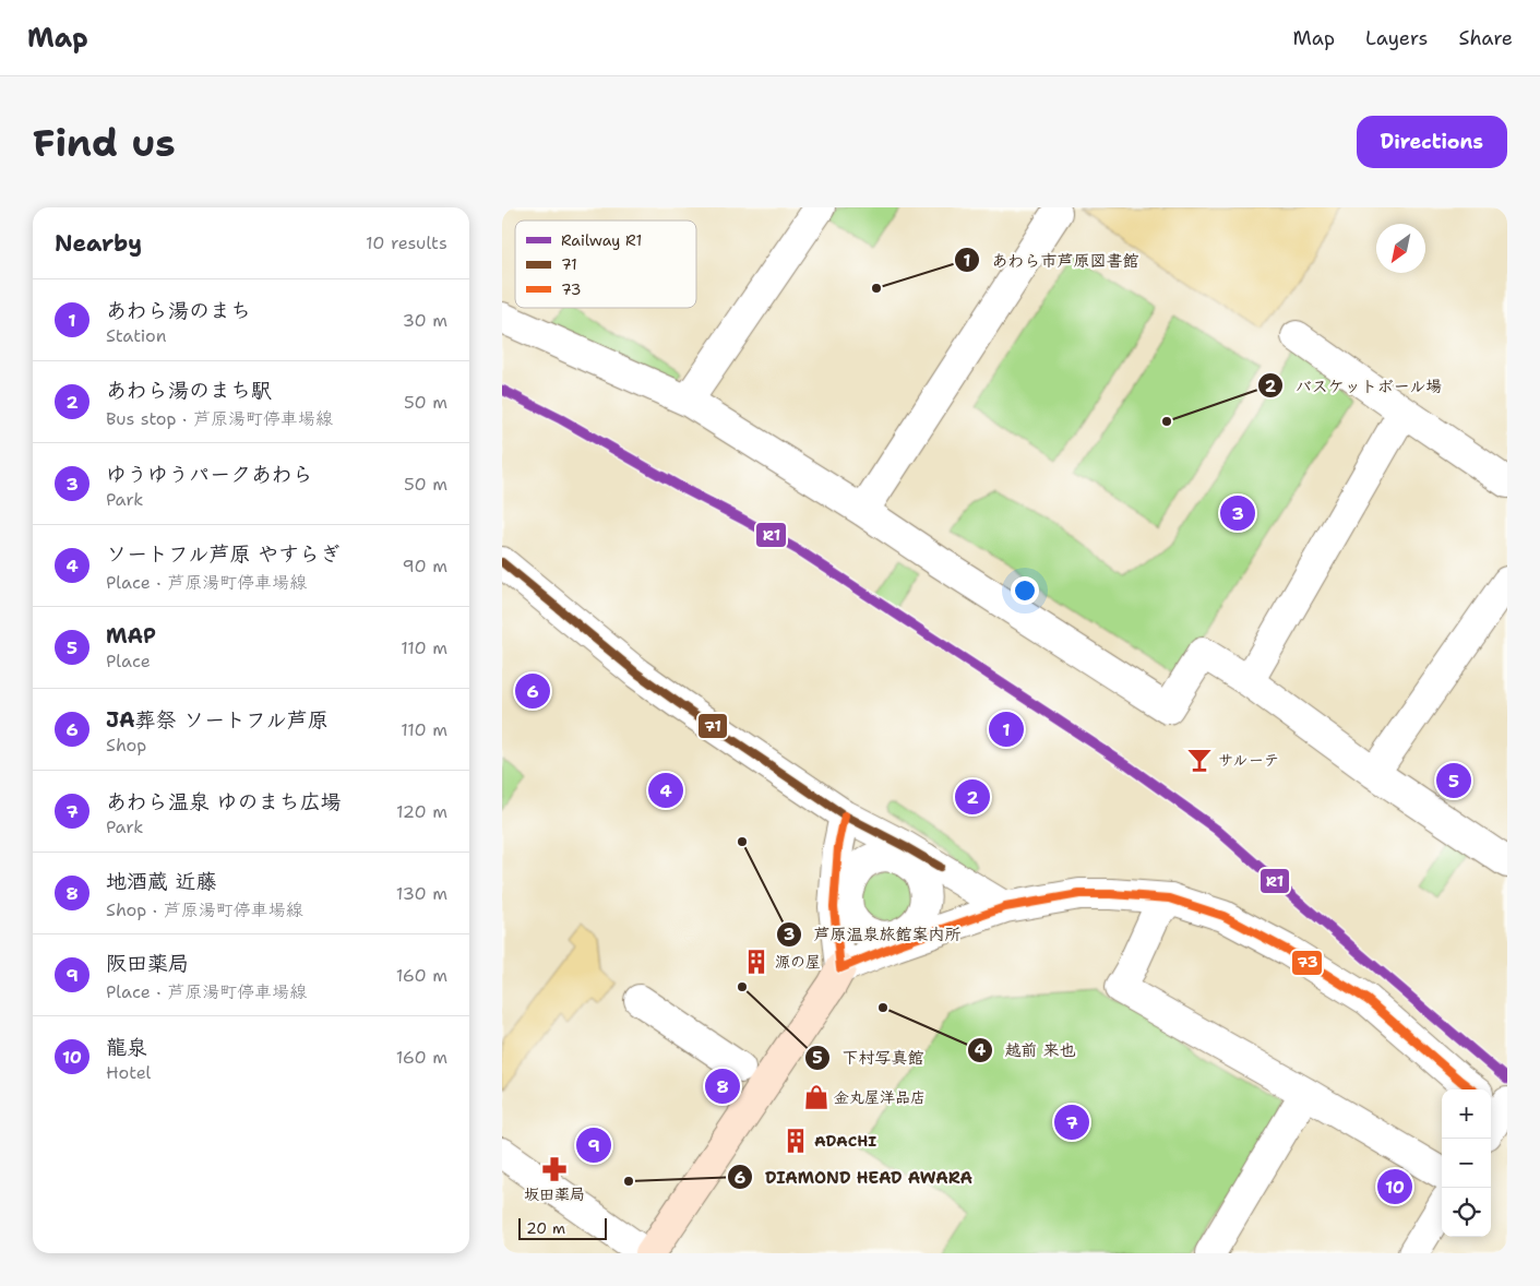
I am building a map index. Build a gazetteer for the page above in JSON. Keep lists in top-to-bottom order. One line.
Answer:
{"places":{"other":["あわら市芦原図書館","バスケットボール場","芦原温泉旅館案内所","下村写真館","越前 来也","DIAMOND HEAD AWARA"],"bar":["サルーテ"],"building":["源の屋","ADACHI"],"shop":["金丸屋洋品店"],"pharmacy":["坂田薬局"]},"lines":["rail line R1","transit line 71","transit line 73"],"legend":["Railway R1","71","73"],"scale_bar":"20 m","north":"bottom left","page":{"header":"Map","nav":["Map","Layers","Share"],"buttons":"Directions","title":"Find us","heading":["Nearby","10 results"],"list":[{"mark":"1","name":"あわら湯のまち","note":"Station","value":"30 m"},{"mark":"2","name":"あわら湯のまち駅","note":"Bus stop · 芦原湯町停車場線","value":"50 m"},{"mark":"3","name":"ゆうゆうパークあわら","note":"Park","value":"50 m"},{"mark":"4","name":"ソートフル芦原 やすらぎ","note":"Place · 芦原湯町停車場線","value":"90 m"},{"mark":"5","name":"MAP","note":"Place","value":"110 m"},{"mark":"6","name":"JA葬祭 ソートフル芦原","note":"Shop","value":"110 m"},{"mark":"7","name":"あわら温泉 ゆのまち広場","note":"Park","value":"120 m"},{"mark":"8","name":"地酒蔵 近藤","note":"Shop · 芦原湯町停車場線","value":"130 m"},{"mark":"9","name":"阪田薬局","note":"Place · 芦原湯町停車場線","value":"160 m"},{"mark":"10","name":"龍泉","note":"Hotel","value":"160 m"}],"pins":["3","6","1","5","4","2","8","7","9","10"],"map_buttons":["+","−"],"scale":"20 m"}}
